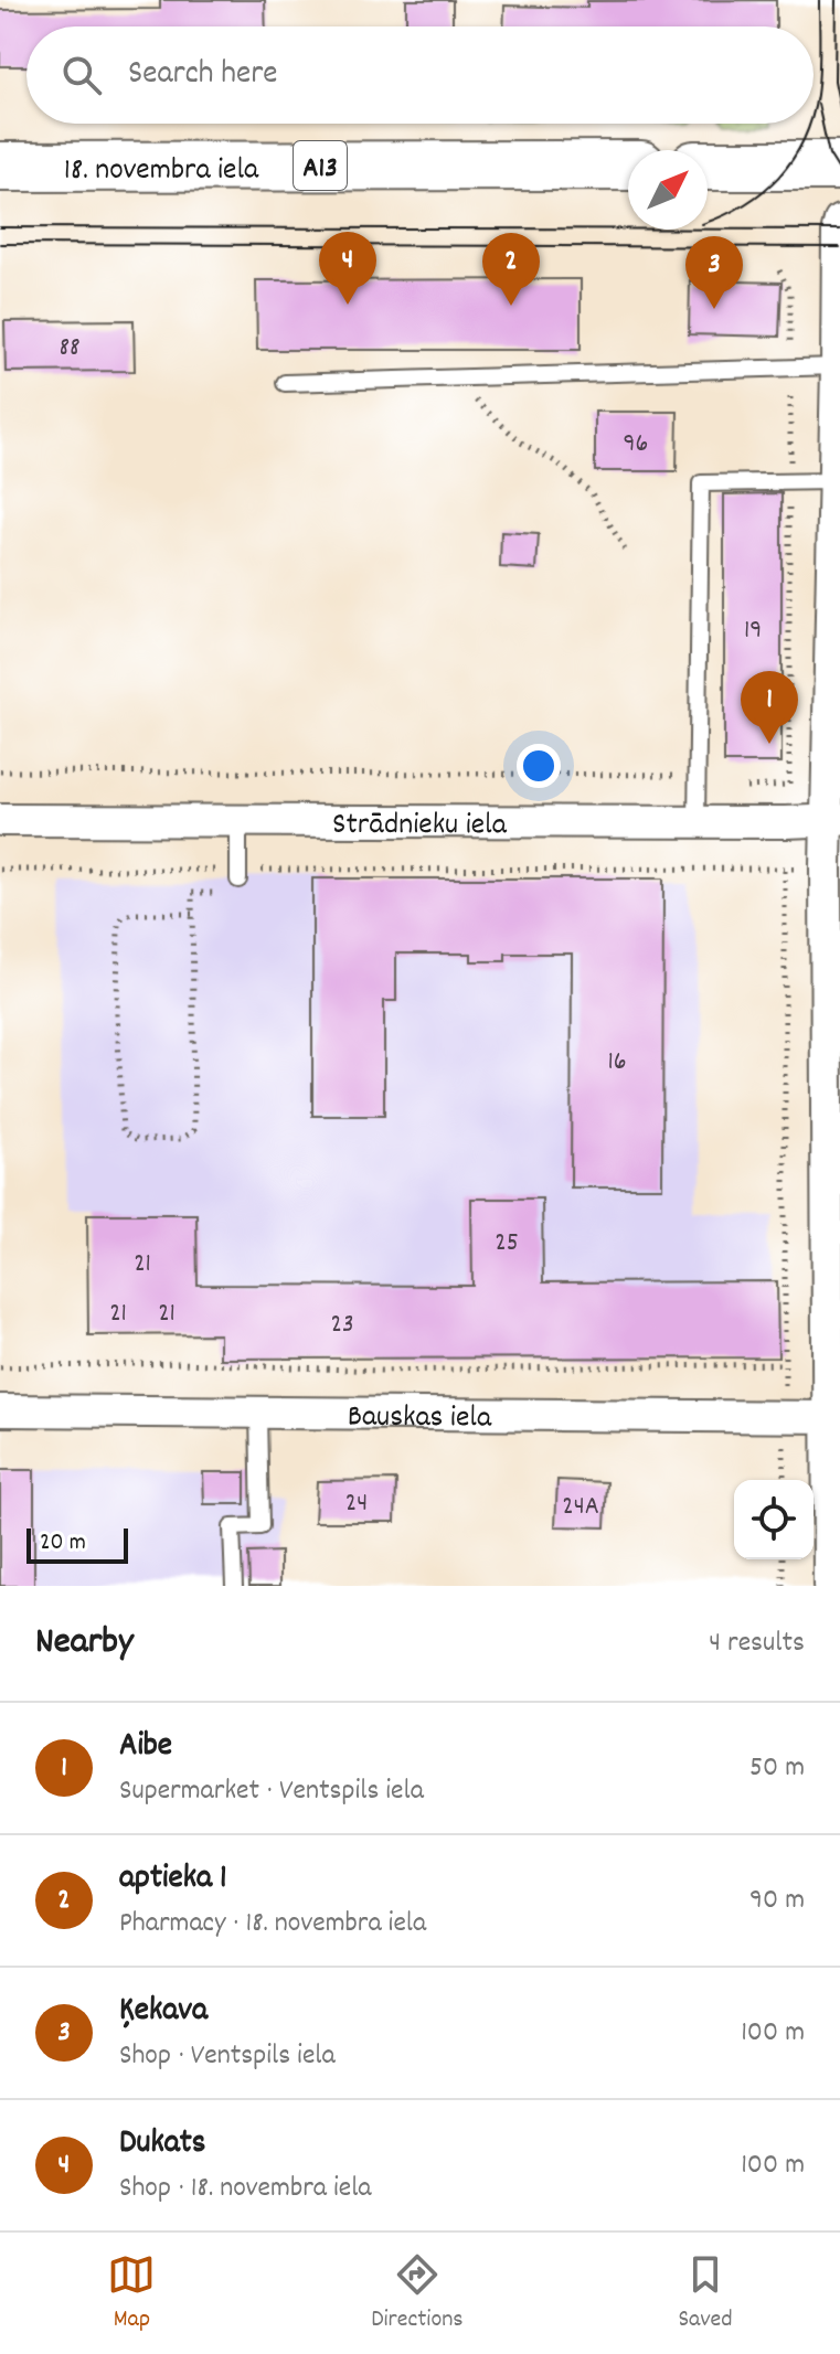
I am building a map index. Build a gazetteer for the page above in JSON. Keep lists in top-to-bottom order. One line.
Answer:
{"streets":{"main road":["18. novembra iela","A13"],"street":["Strādnieku iela","Bauskas iela"]},"house_numbers":["88","96","19","16","25","21","21","21","23","24","24A"],"scale_bar":"20 m","north":"top right","page":{"search":"Search here","pins":["4","2","3","1"],"scale":"20 m","heading":["Nearby","4 results"],"list":[{"mark":"1","name":"Aibe","note":"Supermarket · Ventspils iela","value":"50 m"},{"mark":"2","name":"aptieka 1","note":"Pharmacy · 18. novembra iela","value":"90 m"},{"mark":"3","name":"Ķekava","note":"Shop · Ventspils iela","value":"100 m"},{"mark":"4","name":"Dukats","note":"Shop · 18. novembra iela","value":"100 m"}],"nav":["Map","Directions","Saved"]}}
